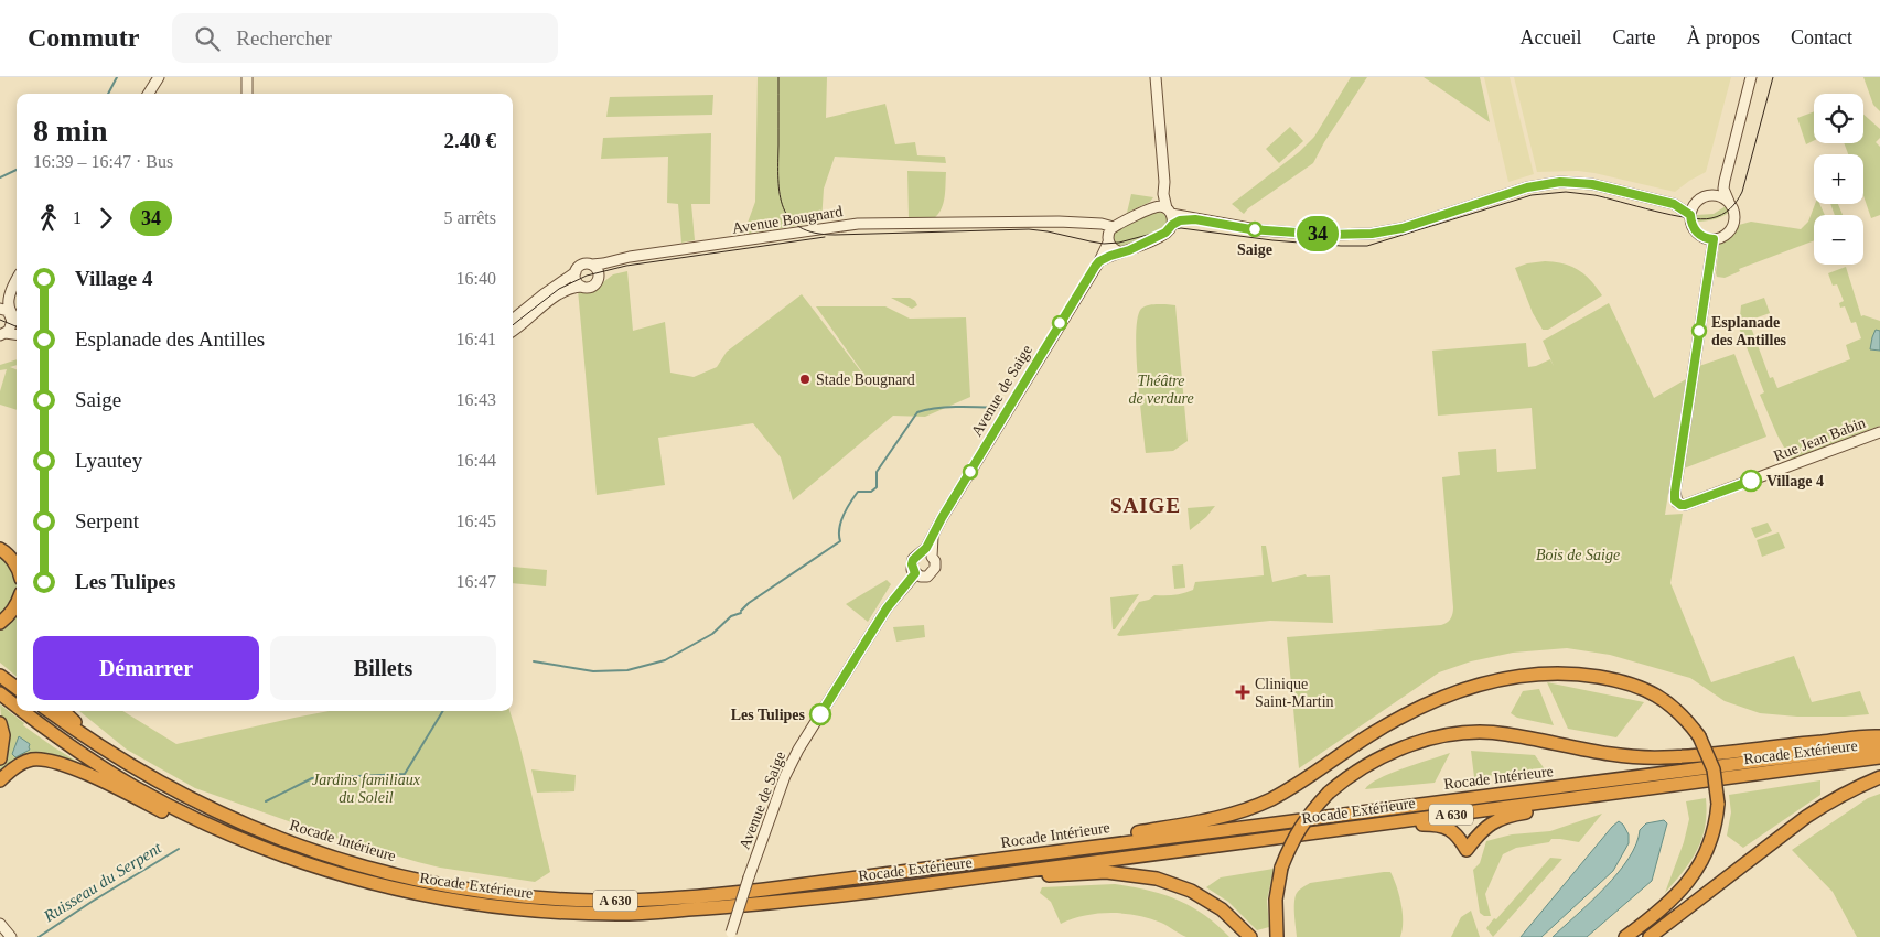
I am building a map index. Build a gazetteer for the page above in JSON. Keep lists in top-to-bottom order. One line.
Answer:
{"streets":{"highway":["Rocade Extérieure","Rocade Intérieure","A 630"],"main road":["Avenue Bougnard","Avenue de Saige","Rue Jean Babin"]},"districts":["SAIGE"],"water":["Ruisseau du Serpent"],"parks":["Théâtre de verdure","Bois de Saige","Jardins familiaux du Soleil"],"places":{"other":["Saige","Esplanade des Antilles","Stade Bougnard","Village 4","Les Tulipes"],"health":["Clinique Saint-Martin"]},"lines":["bus line 34"],"page":{"header":"Commutr","search":"Rechercher","nav":["Accueil","Carte","À propos","Contact"],"on_map":"34","map_buttons":["+","−"],"heading":["8 min","16:39 – 16:47 · Bus","2.40 €"],"legs":["1","34","5 arrêts"],"list":[{"name":"Village 4","value":"16:40"},{"name":"Esplanade des Antilles","value":"16:41"},{"name":"Saige","value":"16:43"},{"name":"Lyautey","value":"16:44"},{"name":"Serpent","value":"16:45"},{"name":"Les Tulipes","value":"16:47"}],"buttons":["Démarrer","Billets"]}}
